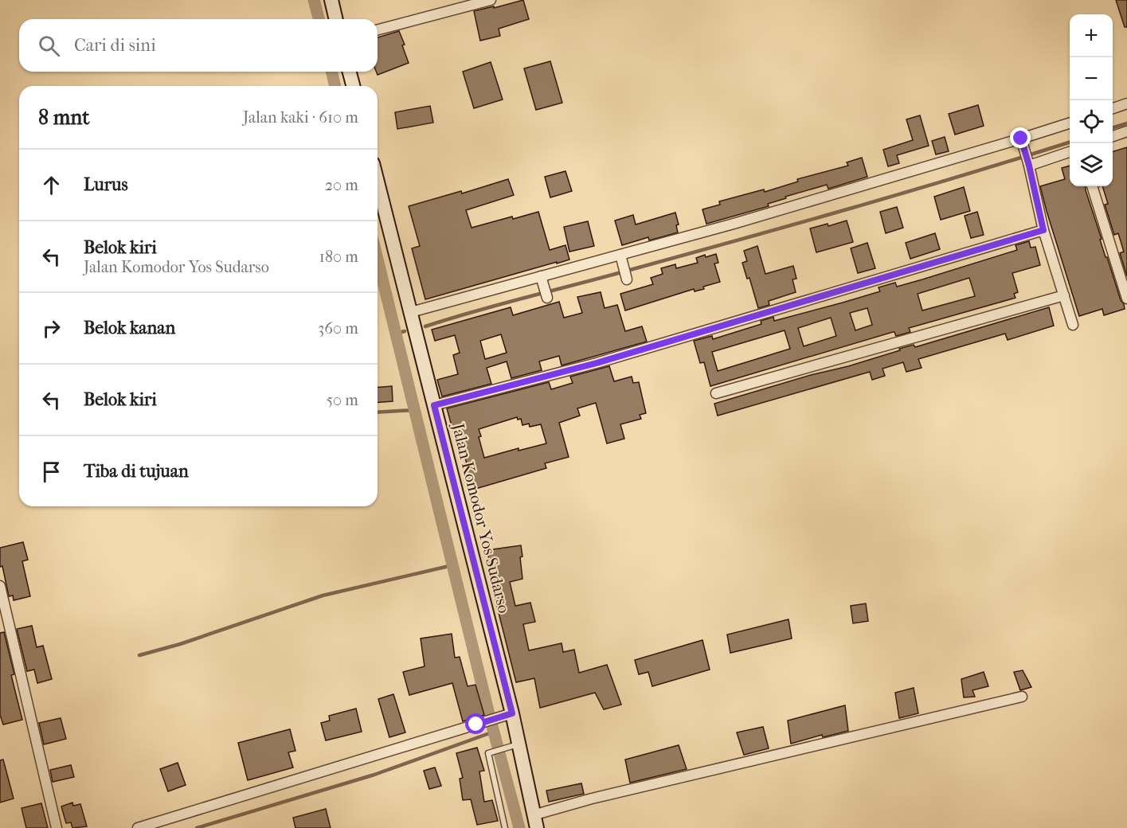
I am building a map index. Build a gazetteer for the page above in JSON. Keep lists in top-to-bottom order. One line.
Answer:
{"streets":{"street":["Jalan Komodor Yos Sudarso"]},"page":{"map_buttons":["+","−"],"search":"Cari di sini","heading":["8 mnt","Jalan kaki · 610 m"],"list":[["Lurus","20 m"],["Belok kiri","Jalan Komodor Yos Sudarso","180 m"],["Belok kanan","360 m"],["Belok kiri","50 m"],"Tiba di tujuan"]}}
